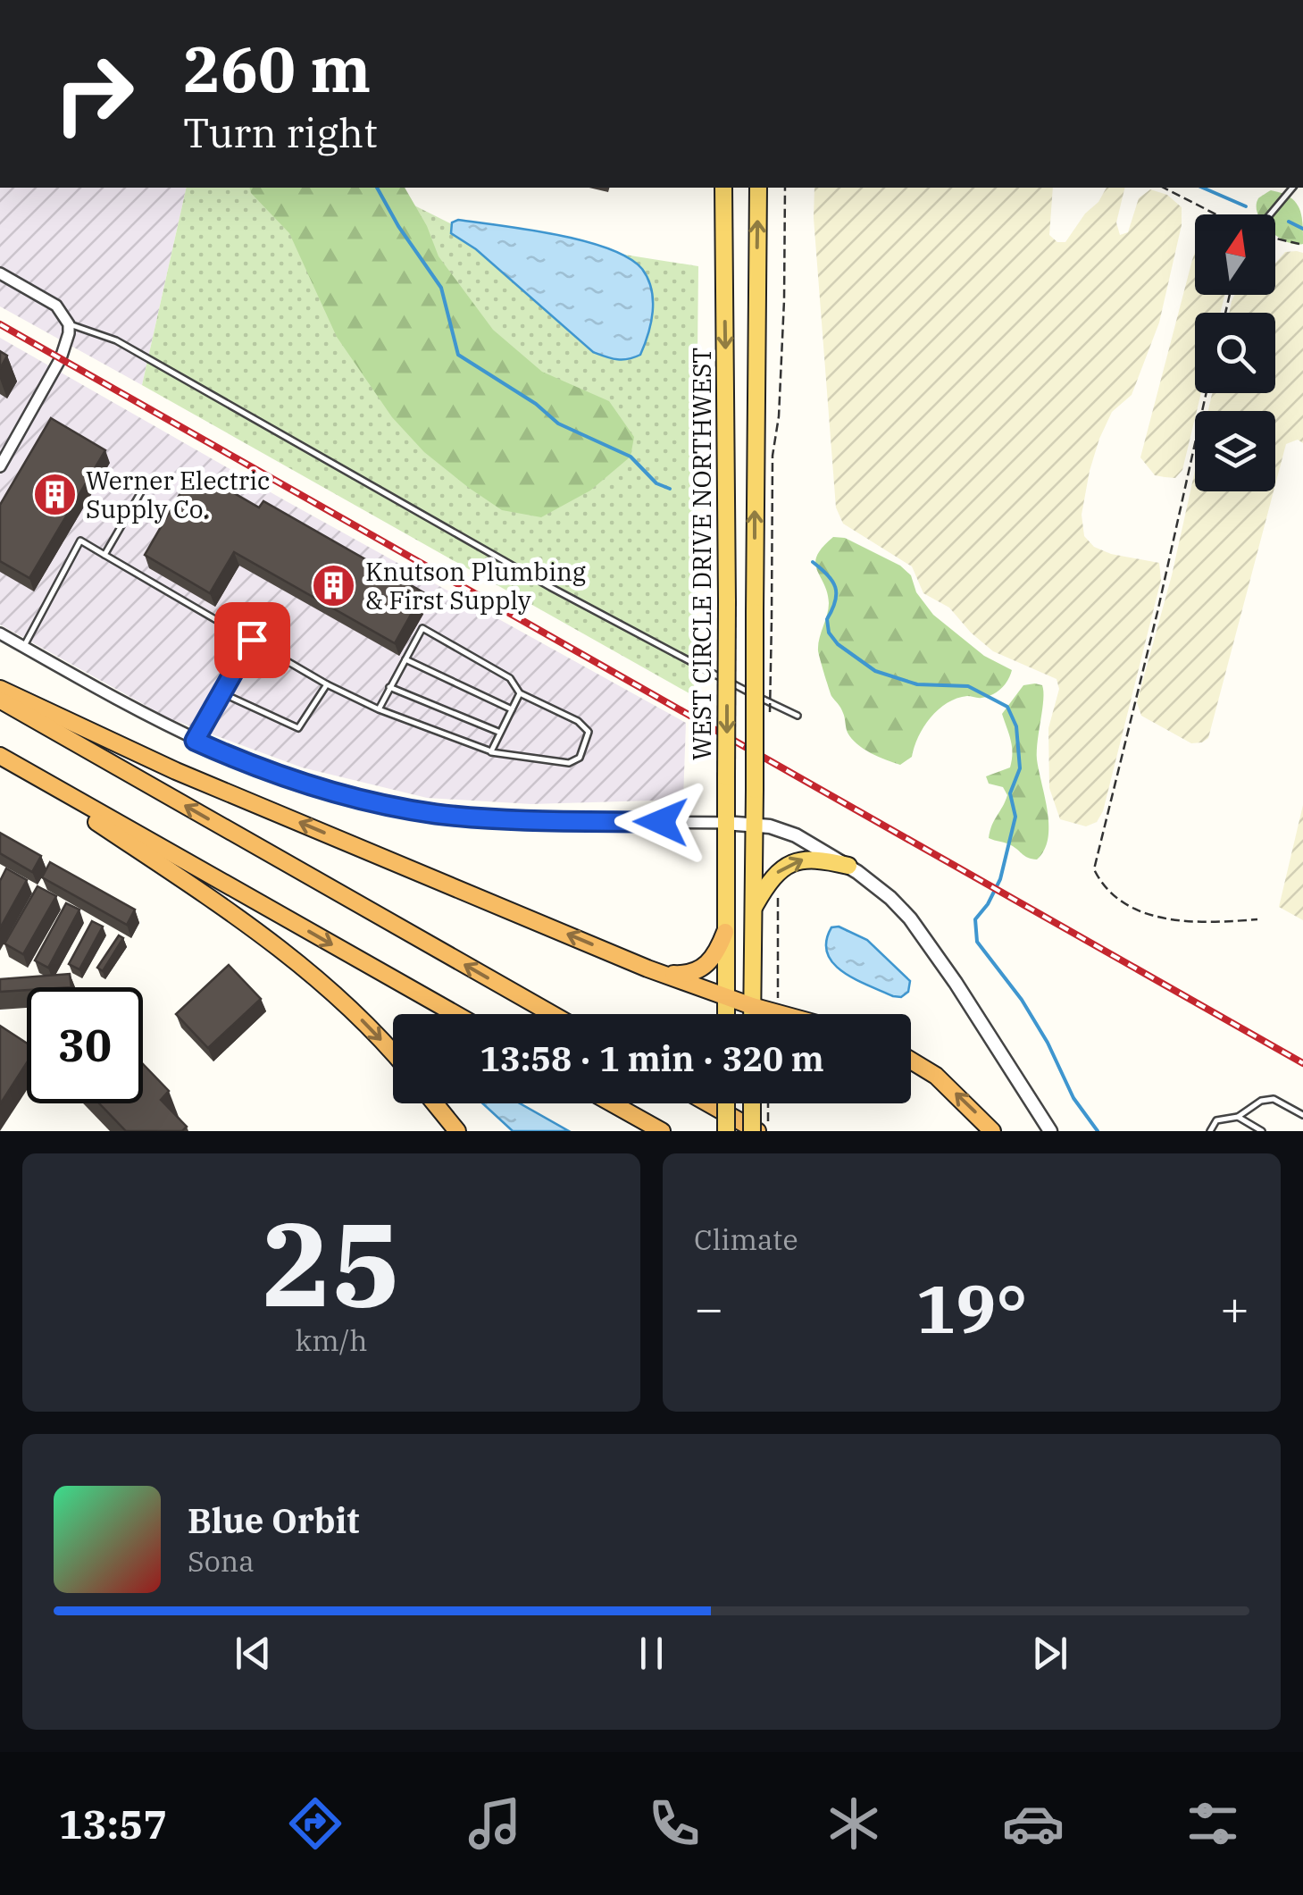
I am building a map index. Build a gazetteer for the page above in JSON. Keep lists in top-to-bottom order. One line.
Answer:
{"streets":{"main road":["WEST CIRCLE DRIVE NORTHWEST"]},"places":{"building":["Werner Electric Supply Co.","Knutson Plumbing & First Supply"]},"north":"top","page":{"turn":["260 m","Turn right"],"limit":"30","trip":"13:58 · 1 min · 320 m","tile":[["25","km/h"],"Climate"],"heat":["−","19°","+"],"song":["Blue Orbit","Sona"],"tabs":"13:57"}}
